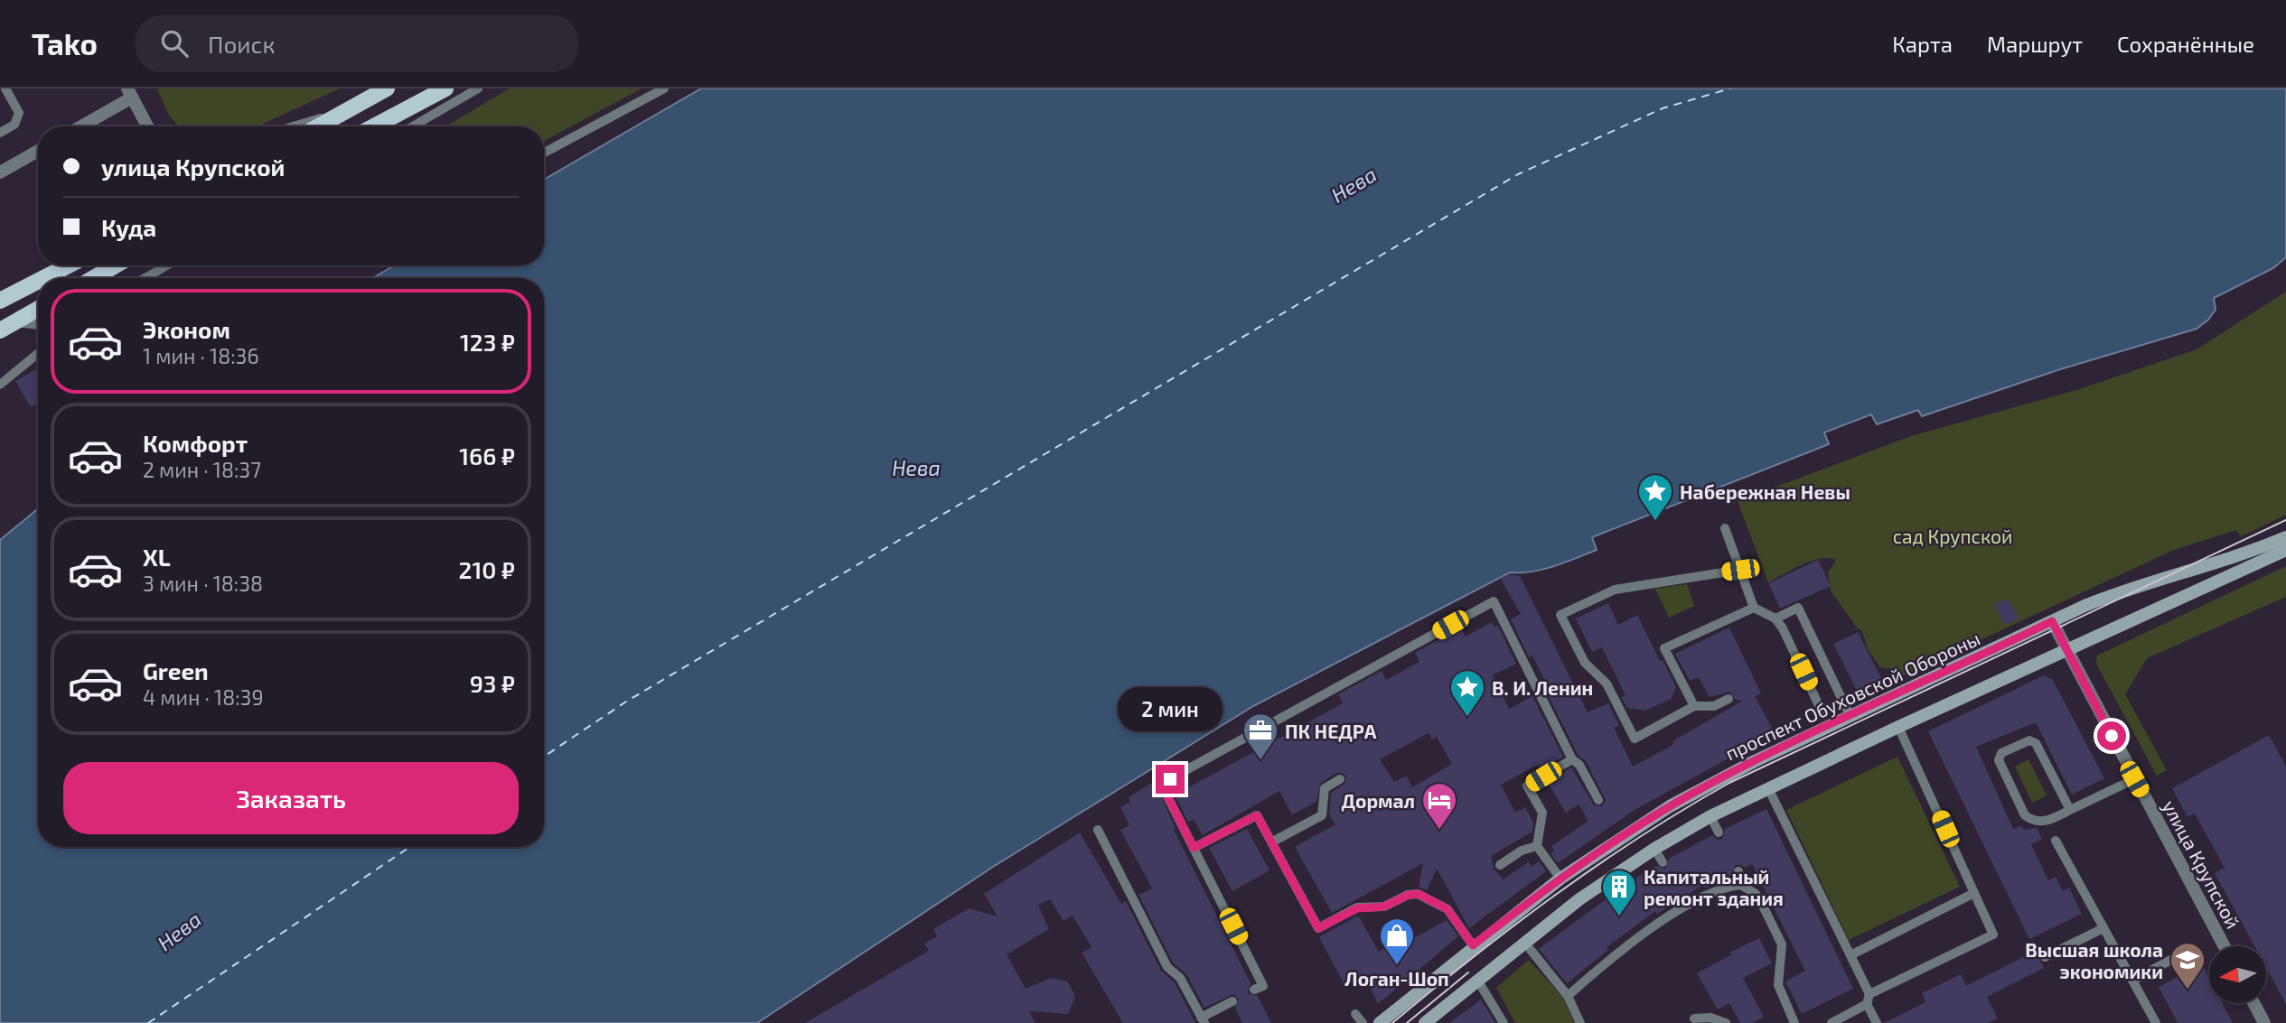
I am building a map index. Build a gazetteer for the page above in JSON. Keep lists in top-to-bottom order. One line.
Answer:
{"streets":{"main road":["проспект Обуховской Обороны"],"street":["улица Крупской"]},"crossings":[["проспект Обуховской Обороны","улица Крупской"]],"water":["Нева"],"parks":["сад Крупской"],"places":{"place":["Набережная Невы","В. И. Ленин"],"office":["ПК НЕДРА"],"hotel":["Дормал"],"building":["Капитальный ремонт здания"],"shop":["Логан-Шоп"],"school or university":["Высшая школа экономики"]},"north":"left","page":{"header":"Tako","search":"Поиск","nav":["Карта","Маршрут","Сохранённые"],"banner":["улица Крупской","Куда"],"list":[{"name":"Эконом","note":"1 мин · 18:36","value":"123 ₽"},{"name":"Комфорт","note":"2 мин · 18:37","value":"166 ₽"},{"name":"XL","note":"3 мин · 18:38","value":"210 ₽"},{"name":"Green","note":"4 мин · 18:39","value":"93 ₽"}],"bubble":"2 мин","buttons":"Заказать"}}
